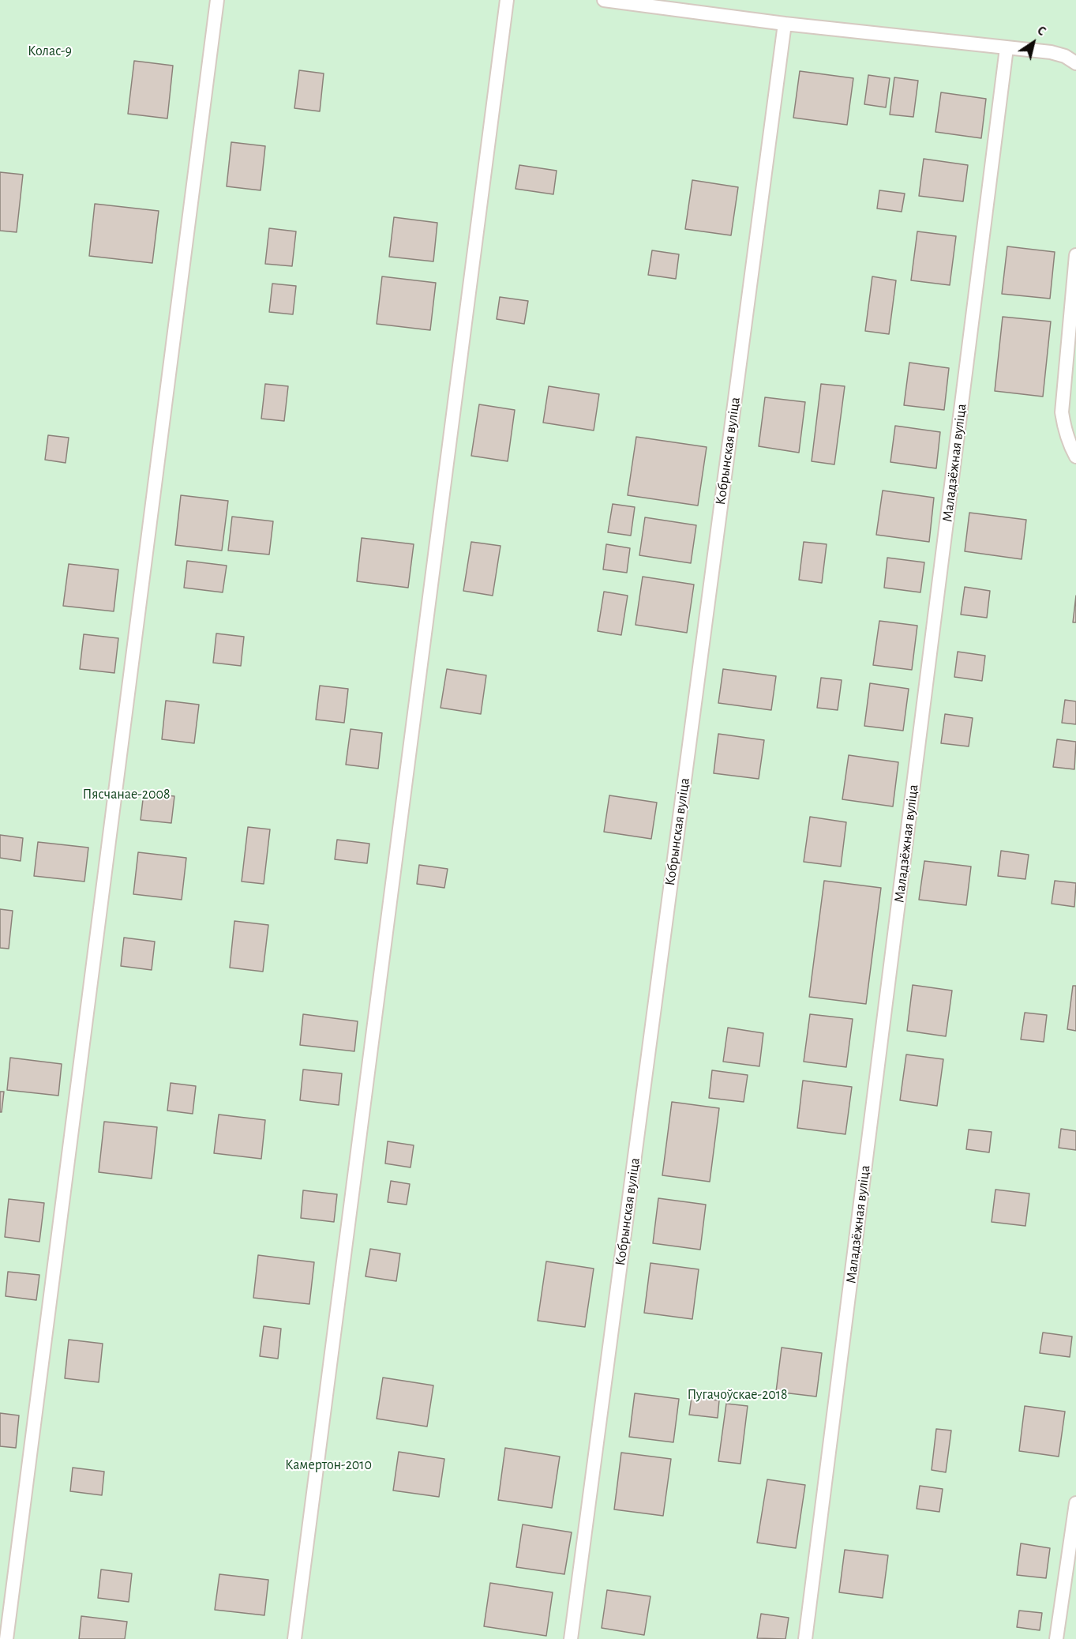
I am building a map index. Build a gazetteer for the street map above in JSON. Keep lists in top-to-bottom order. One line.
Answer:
{"streets":{"lane":["Кобрынская вуліца","Маладзёжная вуліца"]},"parks":["Колас-9","Пясчанае-2008","Пугачоўскае-2018","Камертон-2010"],"north":"top right"}
